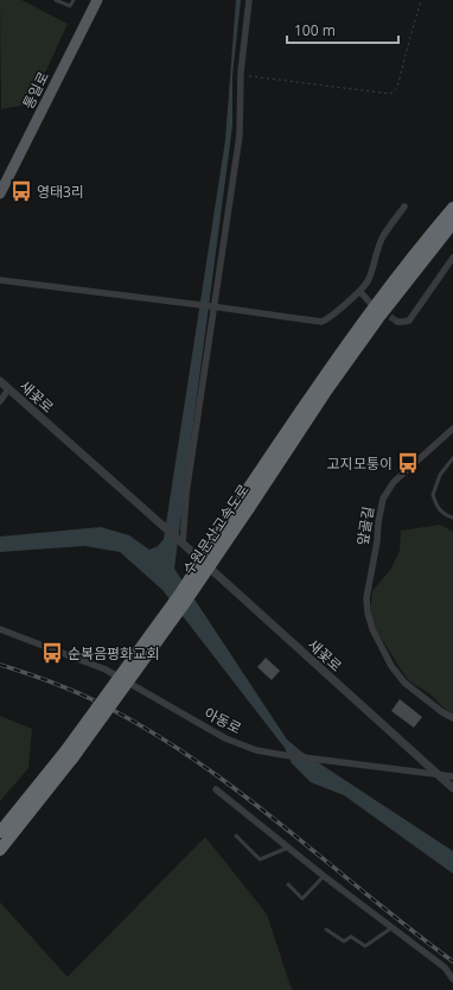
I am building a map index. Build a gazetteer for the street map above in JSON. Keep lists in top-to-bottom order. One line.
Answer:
{"streets":{"highway":["수원문산고속도로"],"main road":["통일로"],"street":["새꽃로","앞골길","아동로"]},"crossings":[["새꽃로","아동로"]],"places":{"bus stop":["영태3리","고지모퉁이","순복음평화교회"]},"scale_bar":"100 m"}
